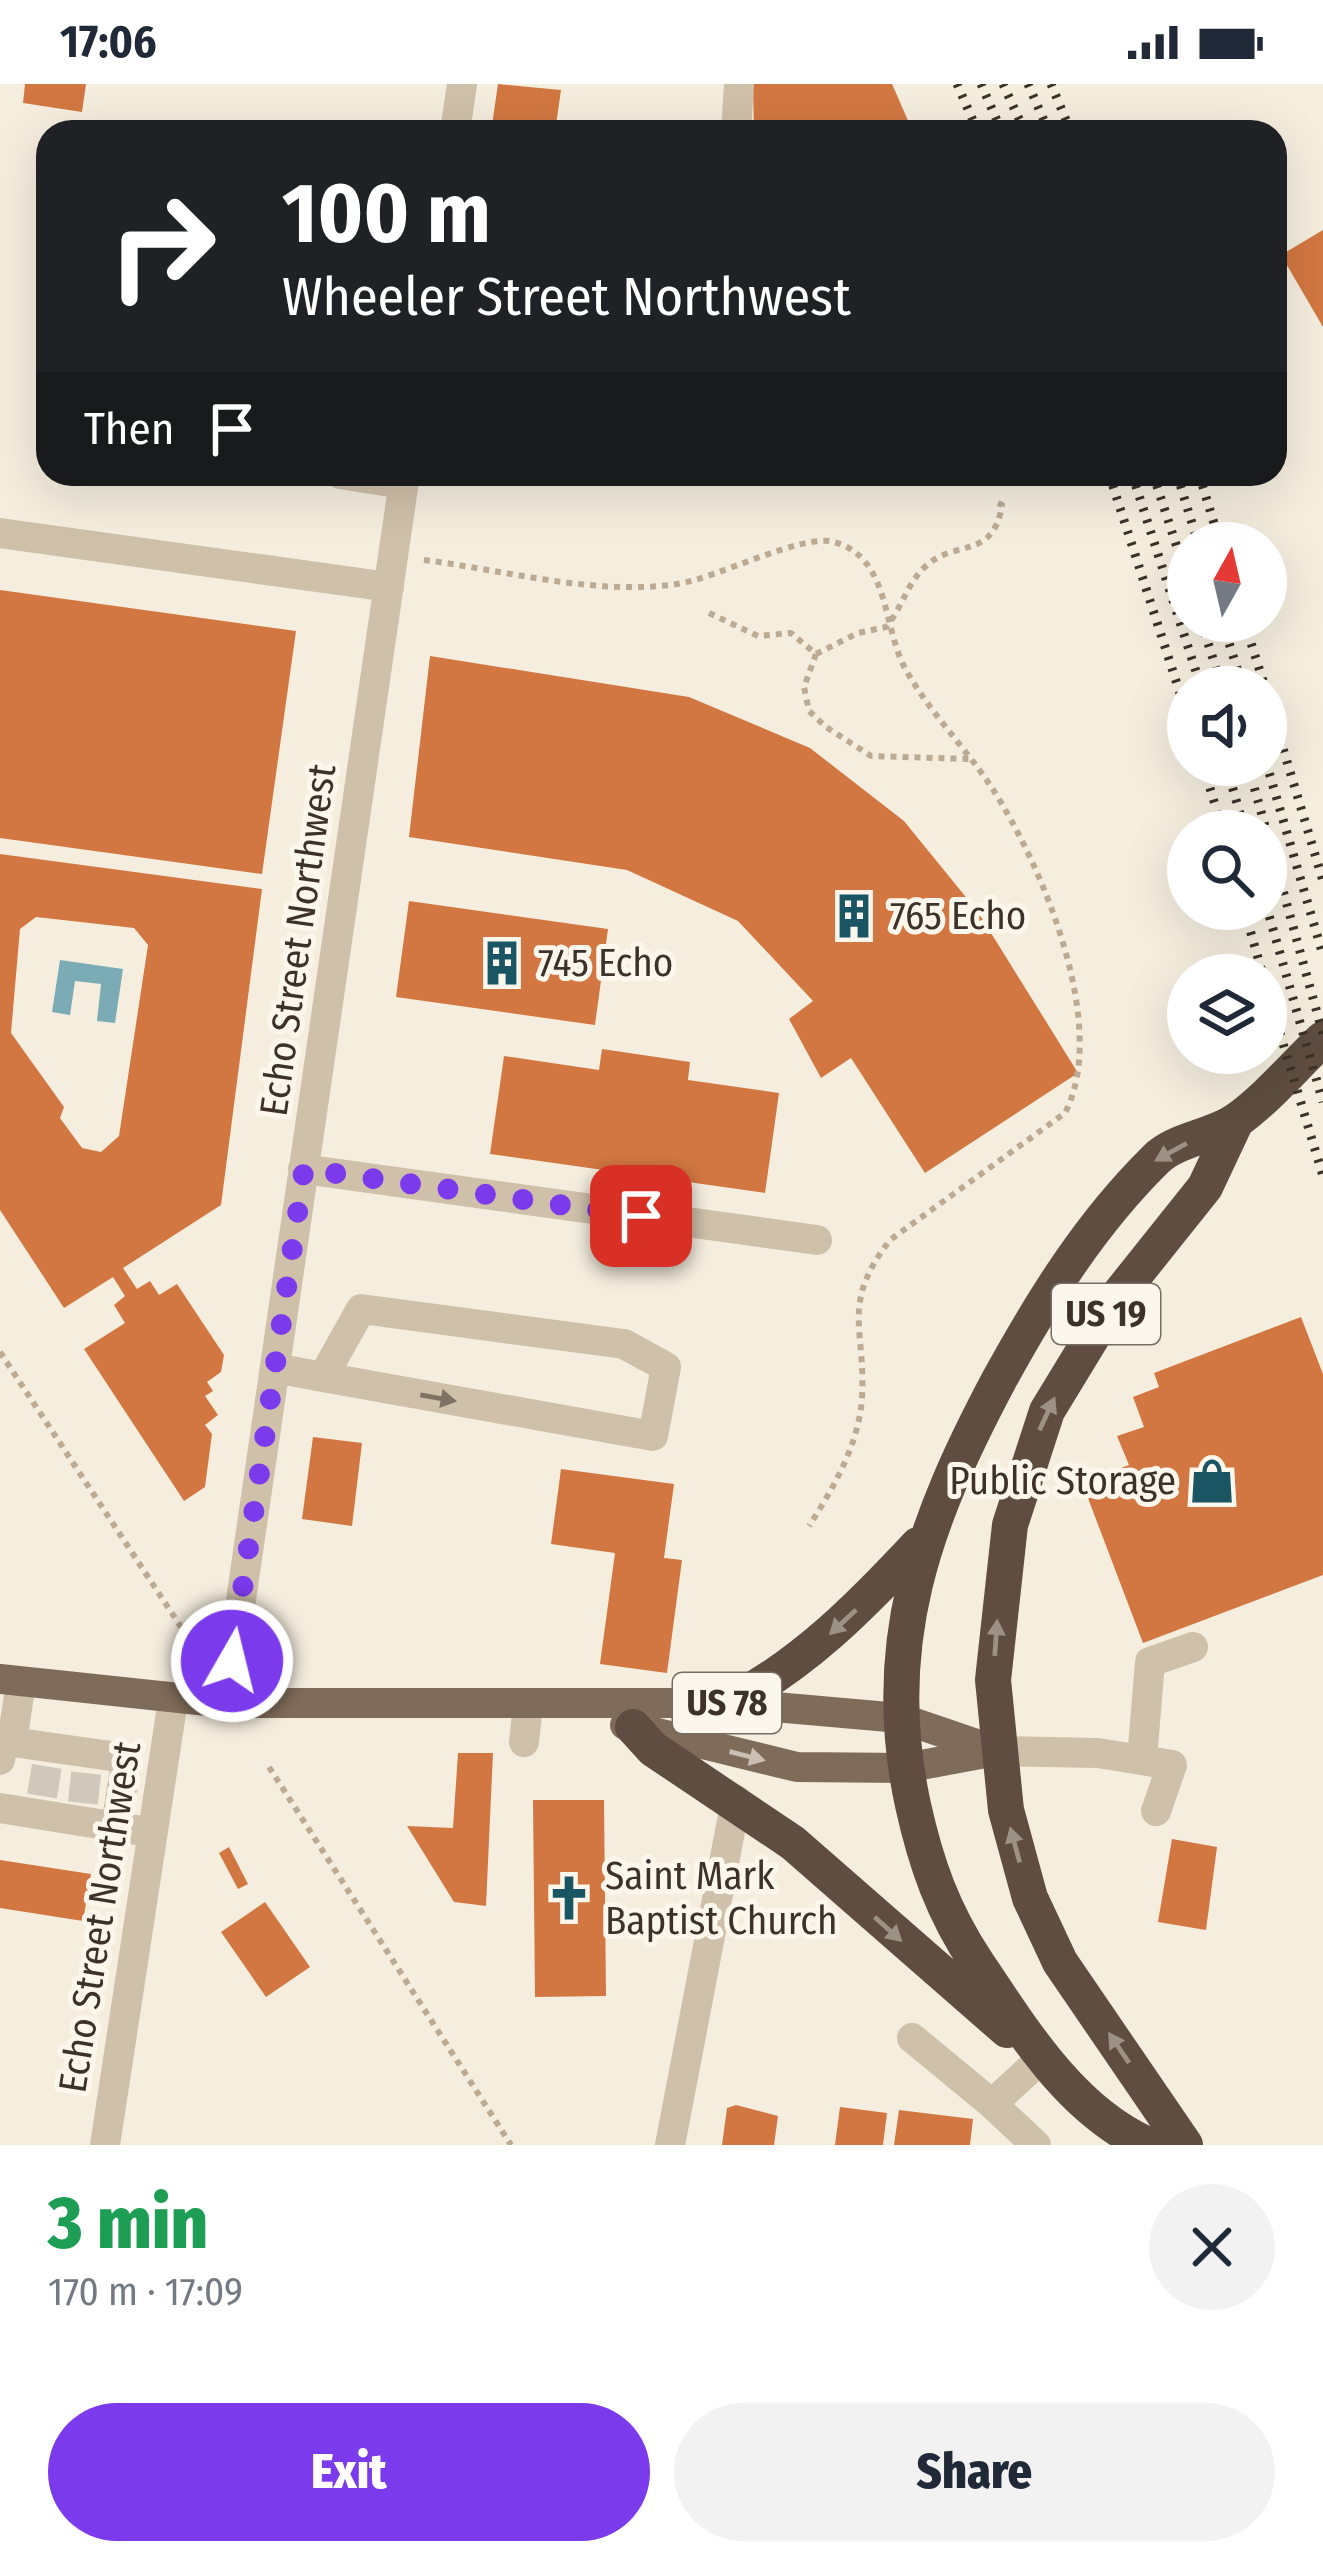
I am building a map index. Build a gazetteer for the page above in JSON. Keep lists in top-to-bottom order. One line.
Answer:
{"streets":{"highway":["US 19","US 78"],"street":["Echo Street Northwest"]},"crossings":[["Echo Street Northwest","US 78"],["US 19","US 78"]],"places":{"building":["765 Echo","745 Echo"],"shop":["Public Storage"],"church":["Saint Mark Baptist Church"]},"north":"top","page":{"status":"17:06","turn":["100 m","Wheeler Street Northwest"],"then":"Then","heading":["3 min","170 m · 17:09"],"buttons":["Exit","Share"]}}
